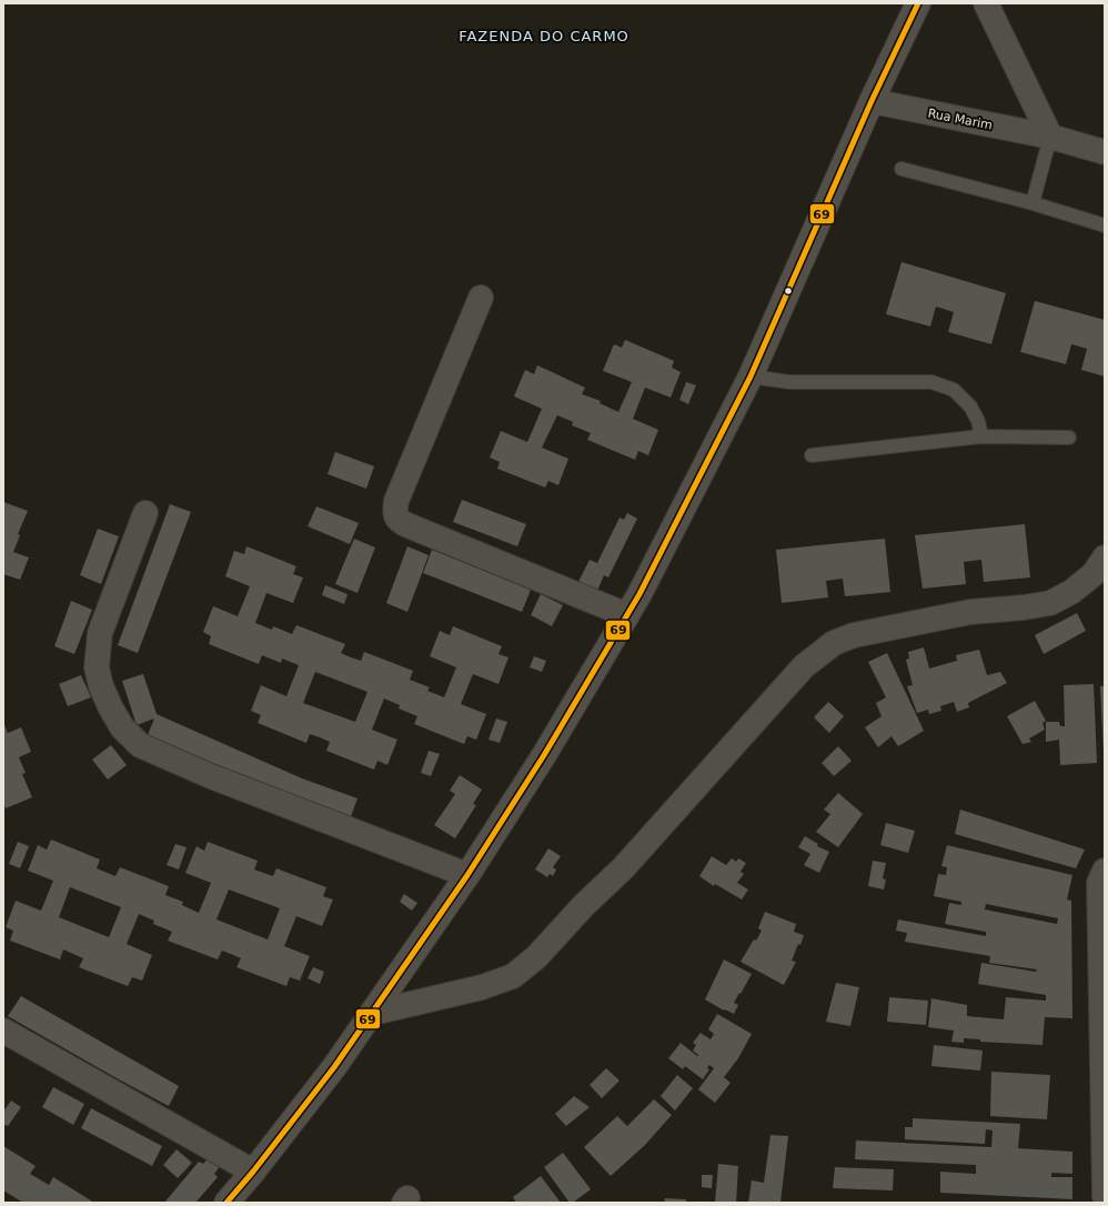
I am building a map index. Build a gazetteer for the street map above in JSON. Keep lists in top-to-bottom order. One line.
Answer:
{"streets":{"street":["Rua Marim"]},"districts":["FAZENDA DO CARMO"],"lines":["transit line 69"]}
